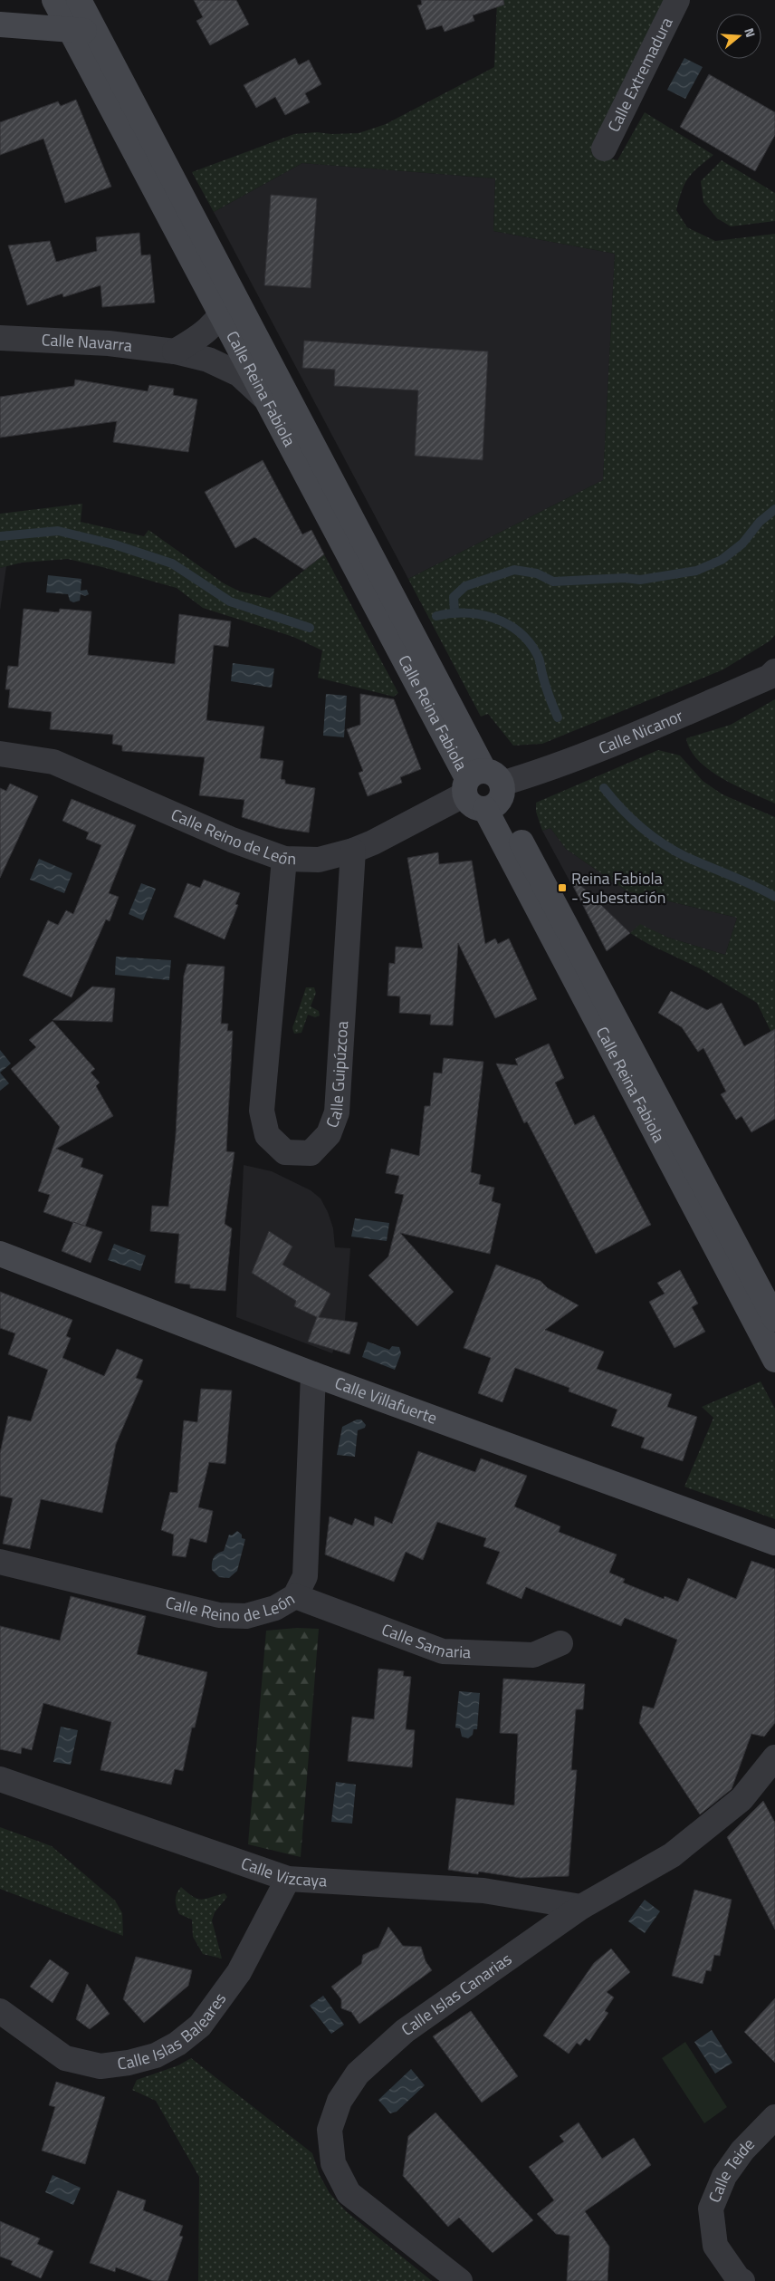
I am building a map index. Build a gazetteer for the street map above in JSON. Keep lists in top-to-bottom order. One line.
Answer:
{"streets":{"street":["Calle Extremadura","Calle Navarra","Calle Reina Fabiola","Calle Nicanor","Calle Reino de León","Calle Guipúzcoa","Calle Villafuerte","Calle Samaria","Calle Vizcaya","Calle Islas Canarias","Calle Islas Baleares","Calle Teide"]},"crossings":[["Calle Navarra","Calle Reina Fabiola"],["Calle Reina Fabiola","Calle Nicanor"],["Calle Reina Fabiola","Calle Reino de León"],["Calle Nicanor","Calle Reino de León"],["Calle Reino de León","Calle Guipúzcoa"],["Calle Reino de León","Calle Villafuerte"],["Calle Reino de León","Calle Samaria"],["Calle Vizcaya","Calle Islas Canarias"],["Calle Vizcaya","Calle Islas Baleares"]],"places":{"transit":["Reina Fabiola - Subestación"]},"north":"right"}
